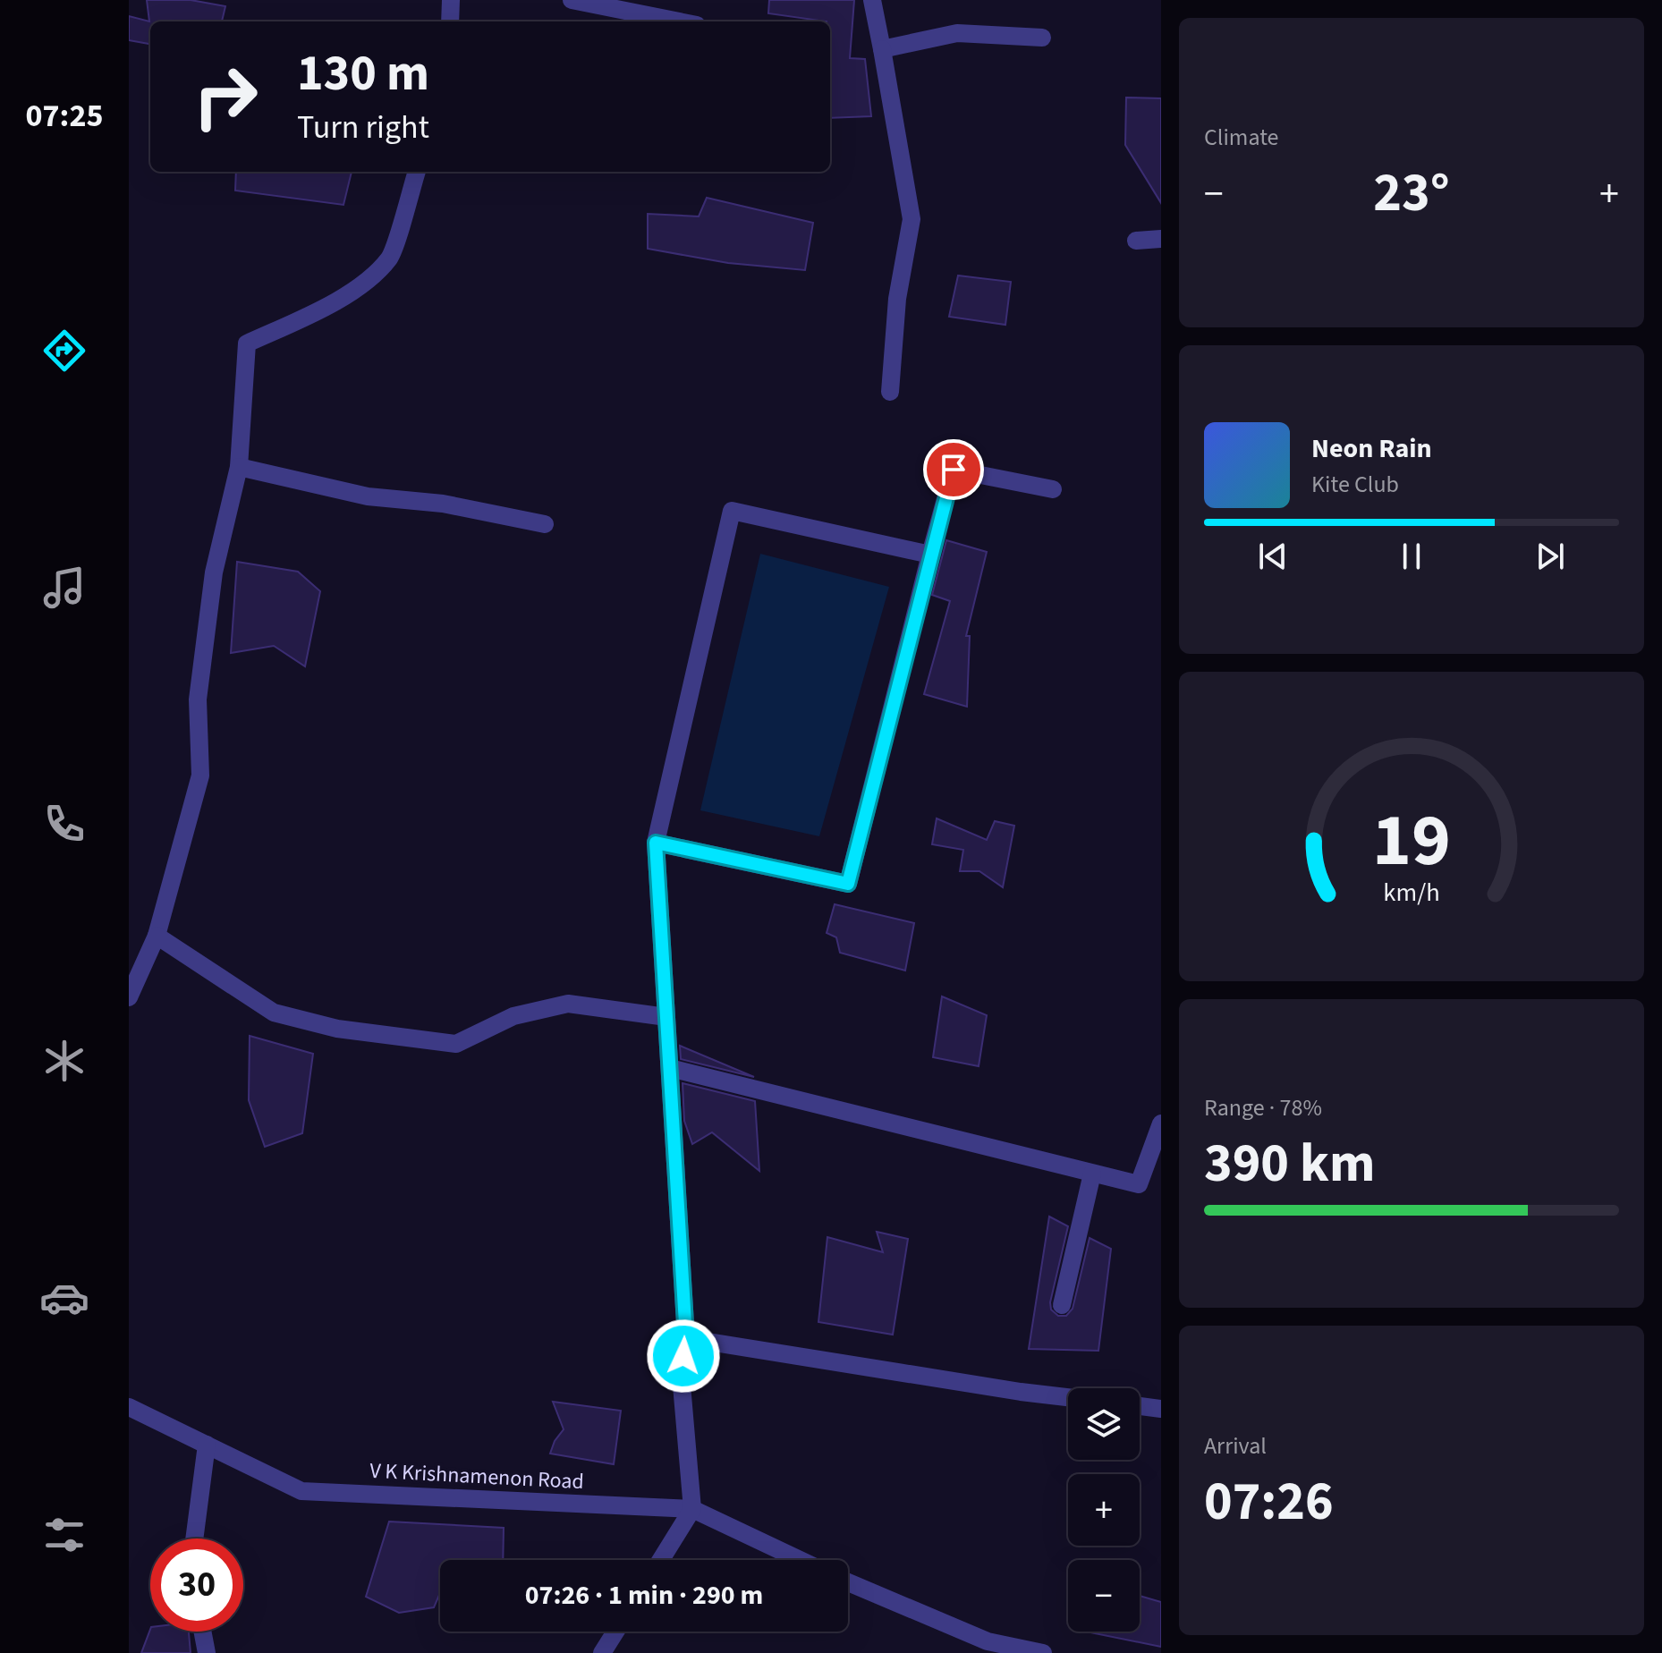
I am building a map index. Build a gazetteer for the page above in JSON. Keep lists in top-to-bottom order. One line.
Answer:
{"streets":{"street":["V K Krishnamenon Road"]},"page":{"tabs":"07:25","tile":["Climate",["Range · 78%","390 km"],["Arrival","07:26"]],"turn":["130 m","Turn right"],"heat":["−","23°","+"],"song":["Neon Rain","Kite Club"],"map_buttons":["+","−"],"limit":"30","trip":"07:26 · 1 min · 290 m","gauge":["19","km/h"]}}
